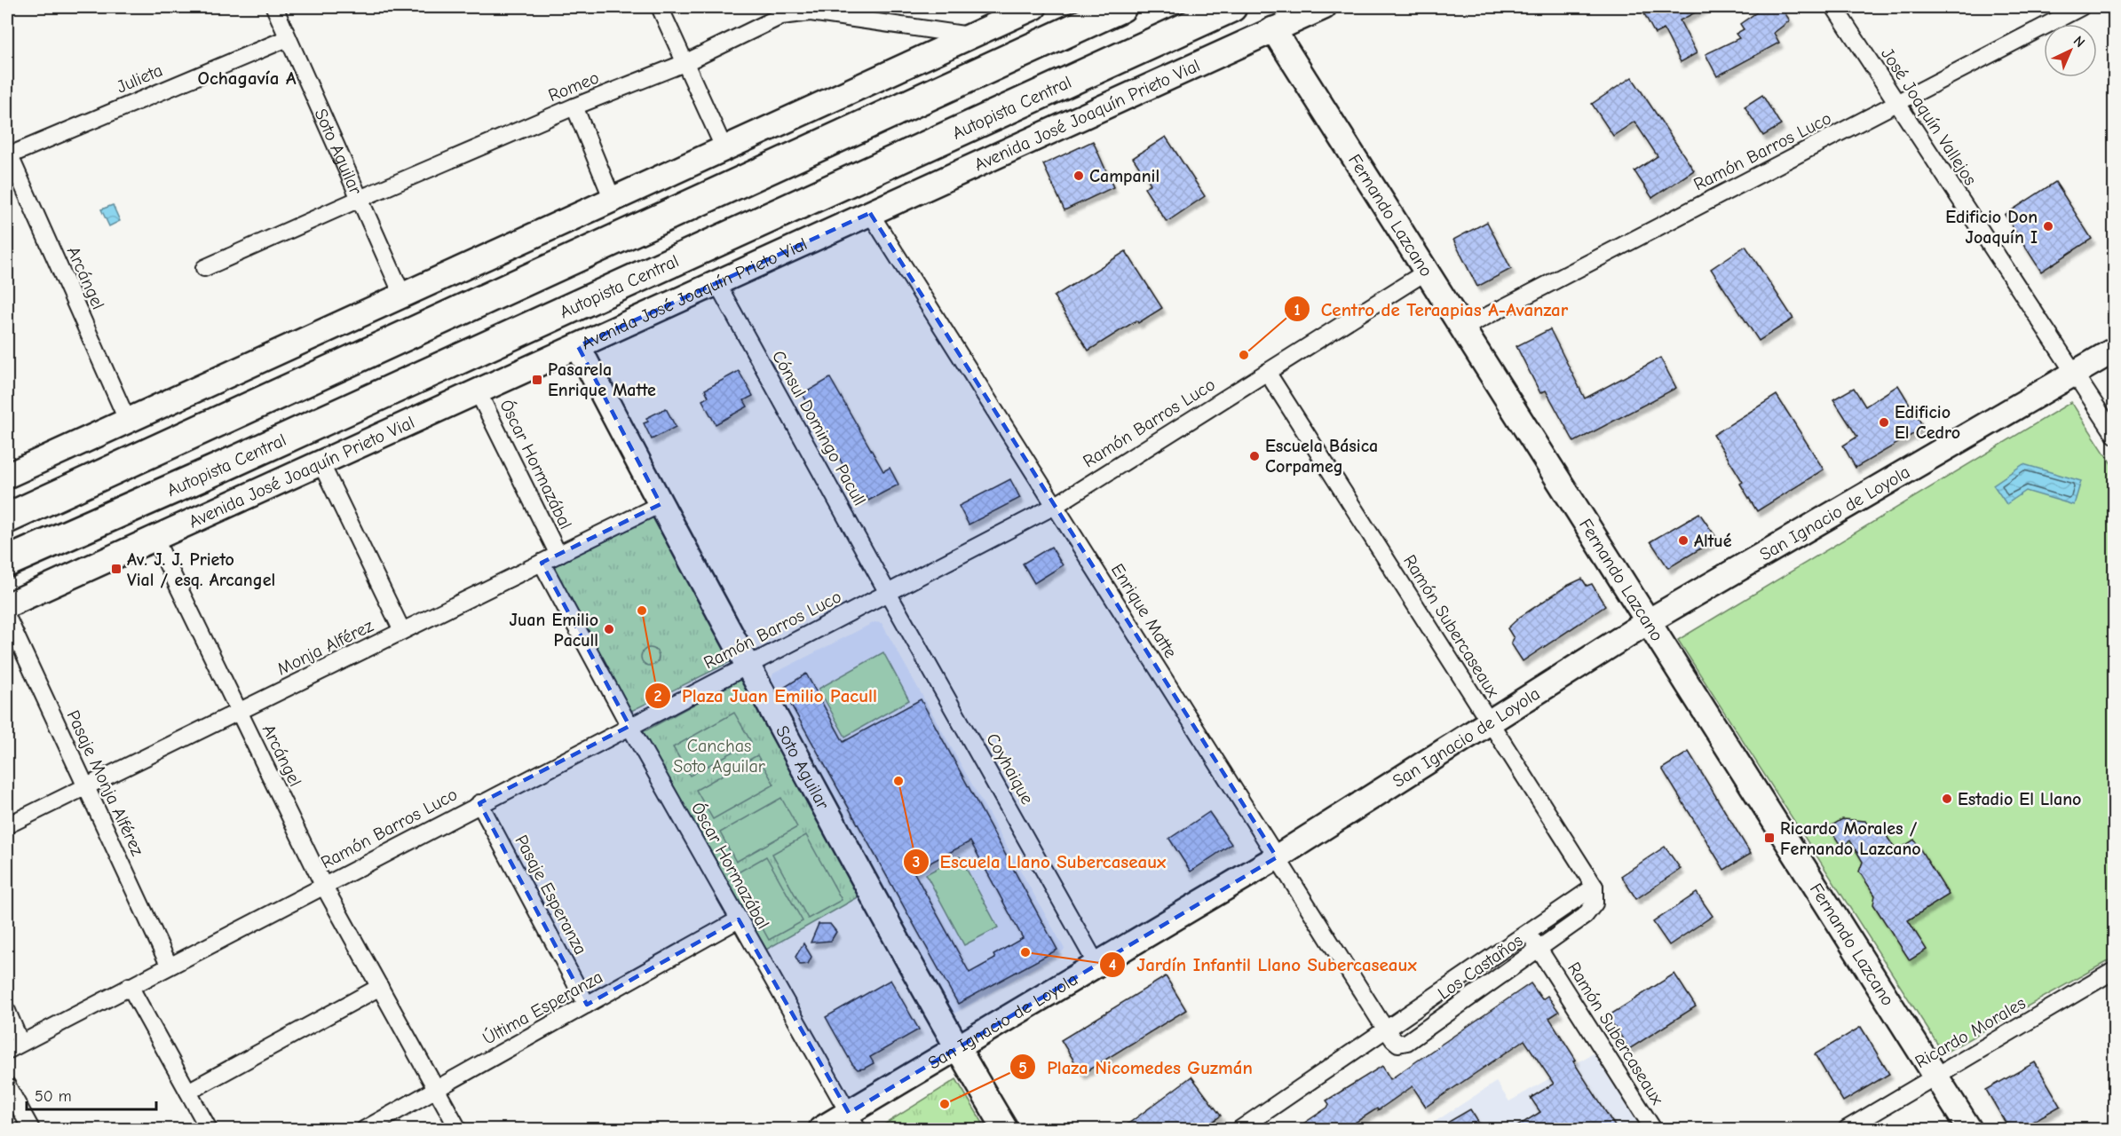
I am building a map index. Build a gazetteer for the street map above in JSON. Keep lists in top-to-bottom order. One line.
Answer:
{"streets":{"highway":["Autopista Central"],"street":["Julieta","Romeo","Avenida José Joaquín Prieto Vial","José Joaquín Vallejos","Ramón Barros Luco","Soto Aguilar","Fernando Lazcano","Arcángel","Cónsul Domingo Pacull","Óscar Hormazábal","San Ignacio de Loyola","Enrique Matte","Ramón Subercaseaux","Monja Alférez","Coyhaique","Pasaje Monja Alférez","Pasaje Esperanza","Los Castaños","Última Esperanza","Ricardo Morales"]},"crossings":[["Julieta","Soto Aguilar"],["Julieta","Arcángel"],["Romeo","Soto Aguilar"],["Avenida José Joaquín Prieto Vial","Soto Aguilar"],["Avenida José Joaquín Prieto Vial","Fernando Lazcano"],["Avenida José Joaquín Prieto Vial","Arcángel"],["Avenida José Joaquín Prieto Vial","Cónsul Domingo Pacull"],["Avenida José Joaquín Prieto Vial","Óscar Hormazábal"],["Avenida José Joaquín Prieto Vial","Enrique Matte"],["José Joaquín Vallejos","Ramón Barros Luco"],["José Joaquín Vallejos","San Ignacio de Loyola"],["Ramón Barros Luco","Soto Aguilar"],["Ramón Barros Luco","Fernando Lazcano"],["Ramón Barros Luco","Arcángel"],["Ramón Barros Luco","Cónsul Domingo Pacull"],["Ramón Barros Luco","Óscar Hormazábal"],["Ramón Barros Luco","Enrique Matte"],["Ramón Barros Luco","Ramón Subercaseaux"],["Ramón Barros Luco","Coyhaique"],["Ramón Barros Luco","Pasaje Monja Alférez"],["Ramón Barros Luco","Pasaje Esperanza"],["Soto Aguilar","San Ignacio de Loyola"],["Soto Aguilar","Monja Alférez"],["Fernando Lazcano","San Ignacio de Loyola"],["Fernando Lazcano","Ricardo Morales"],["Arcángel","Monja Alférez"],["Arcángel","Última Esperanza"],["Cónsul Domingo Pacull","Coyhaique"],["Óscar Hormazábal","San Ignacio de Loyola"],["Óscar Hormazábal","Monja Alférez"],["Óscar Hormazábal","Última Esperanza"],["San Ignacio de Loyola","Enrique Matte"],["San Ignacio de Loyola","Ramón Subercaseaux"],["San Ignacio de Loyola","Coyhaique"],["Enrique Matte","Los Castaños"],["Ramón Subercaseaux","Los Castaños"],["Monja Alférez","Pasaje Monja Alférez"],["Pasaje Esperanza","Última Esperanza"]],"districts":["Ochagavía A"],"parks":["Canchas Soto Aguilar"],"places":{"other":["Campanil","Edificio Don Joaquín I","Centro de Teraapias A-Avanzar","Edificio El Cedro","Escuela Básica Corpameg","Altué","Plaza Juan Emilio Pacull","Juan Emilio Pacull","Escuela Llano Subercaseaux","Estadio El Llano","Jardín Infantil Llano Subercaseaux","Plaza Nicomedes Guzmán"],"transit":["Pasarela Enrique Matte","Av. J. J. Prieto Vial / esq. Arcangel","Ricardo Morales / Fernando Lazcano"]},"scale_bar":"50 m","north":"top right"}
